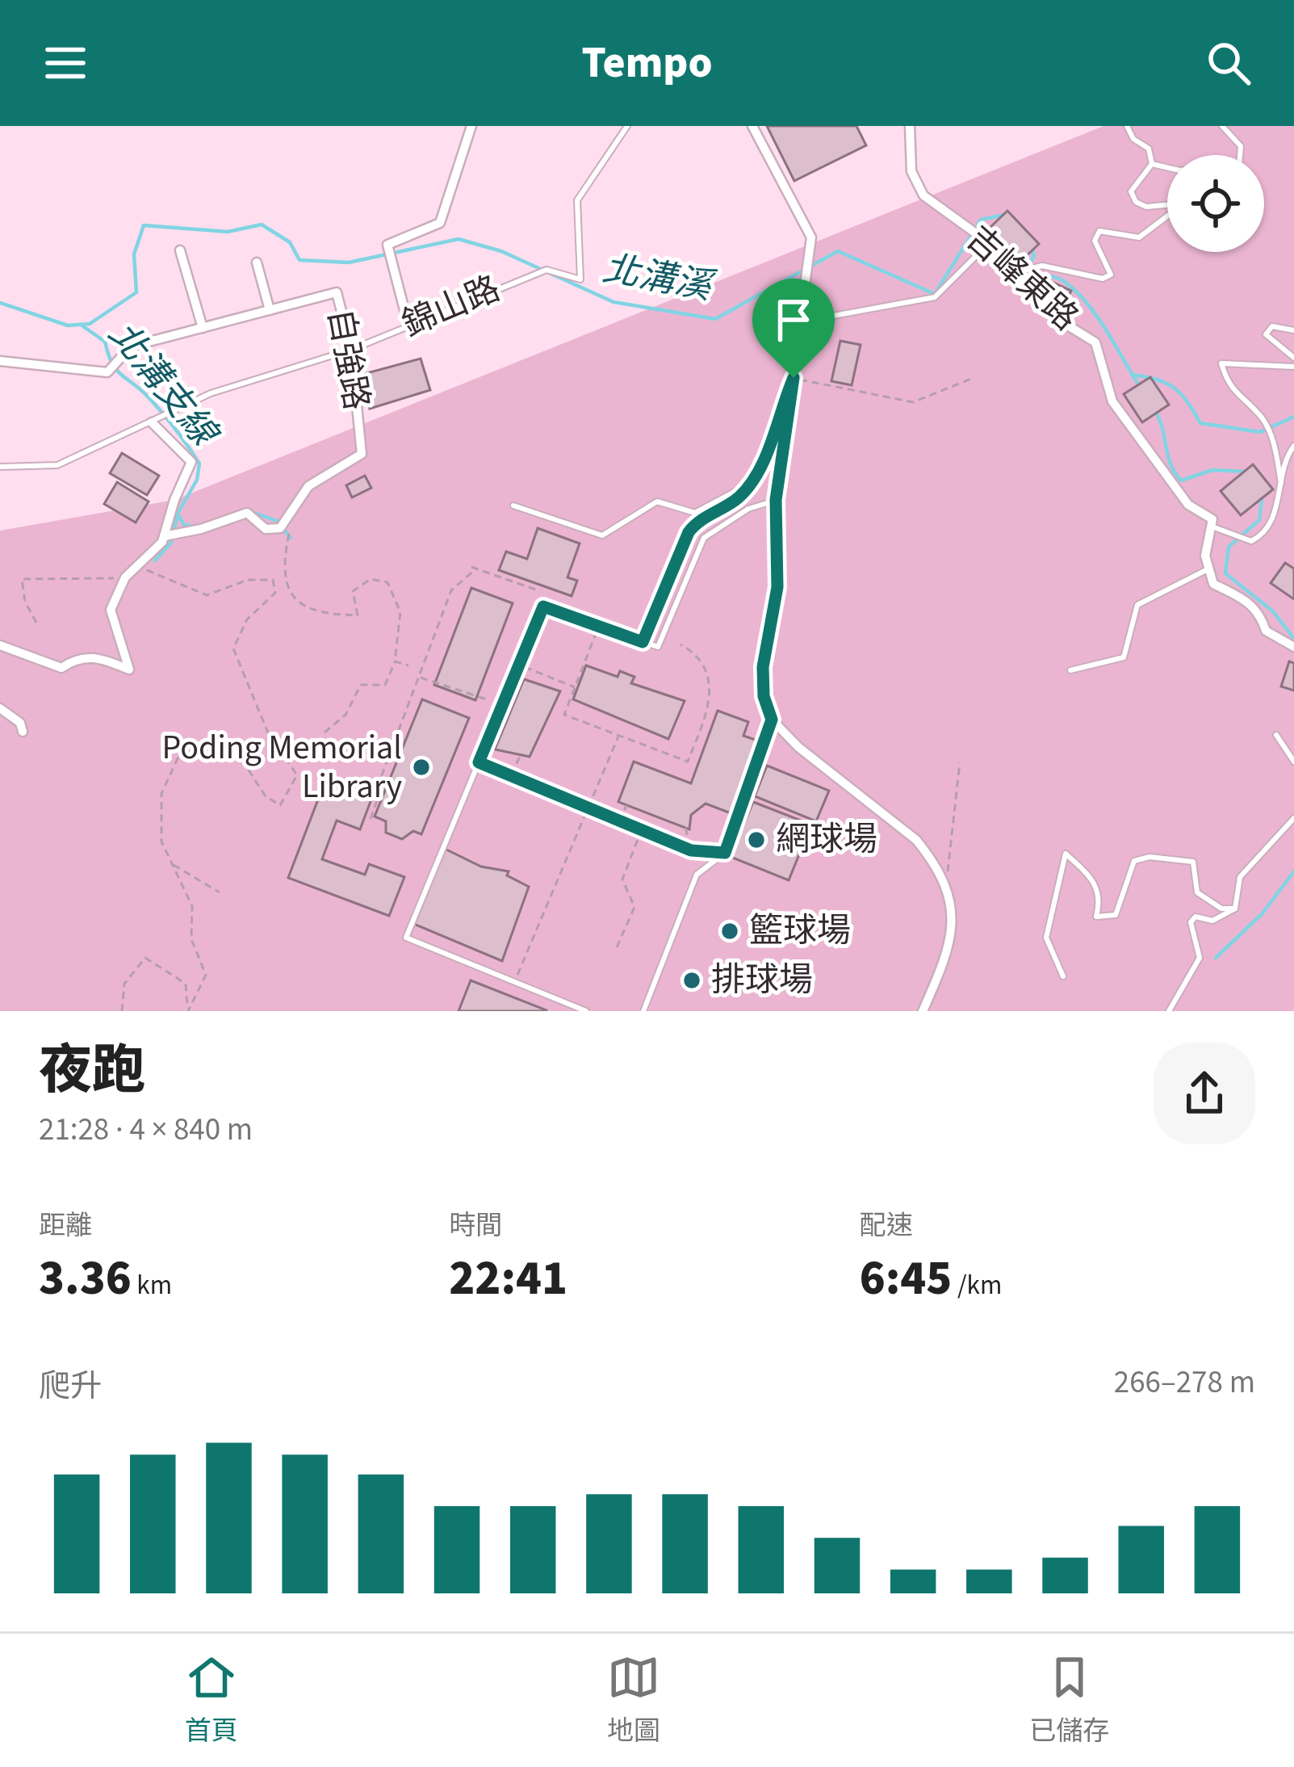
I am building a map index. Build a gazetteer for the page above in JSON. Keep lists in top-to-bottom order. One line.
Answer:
{"streets":{"street":["吉峰東路","自強路"],"lane":["錦山路"]},"crossings":[["錦山路","自強路"]],"water":["北溝溪","北溝支線"],"places":["Poding Memorial Library","網球場","籃球場","排球場"],"page":{"header":"Tempo","heading":["夜跑","21:28 · 4 × 840 m"],"stats":[["距離","3.36 km"],["時間","22:41"],["配速","6:45 /km"]],"chart":["爬升","266–278 m"],"tabs":["首頁","地圖","已儲存"]}}
